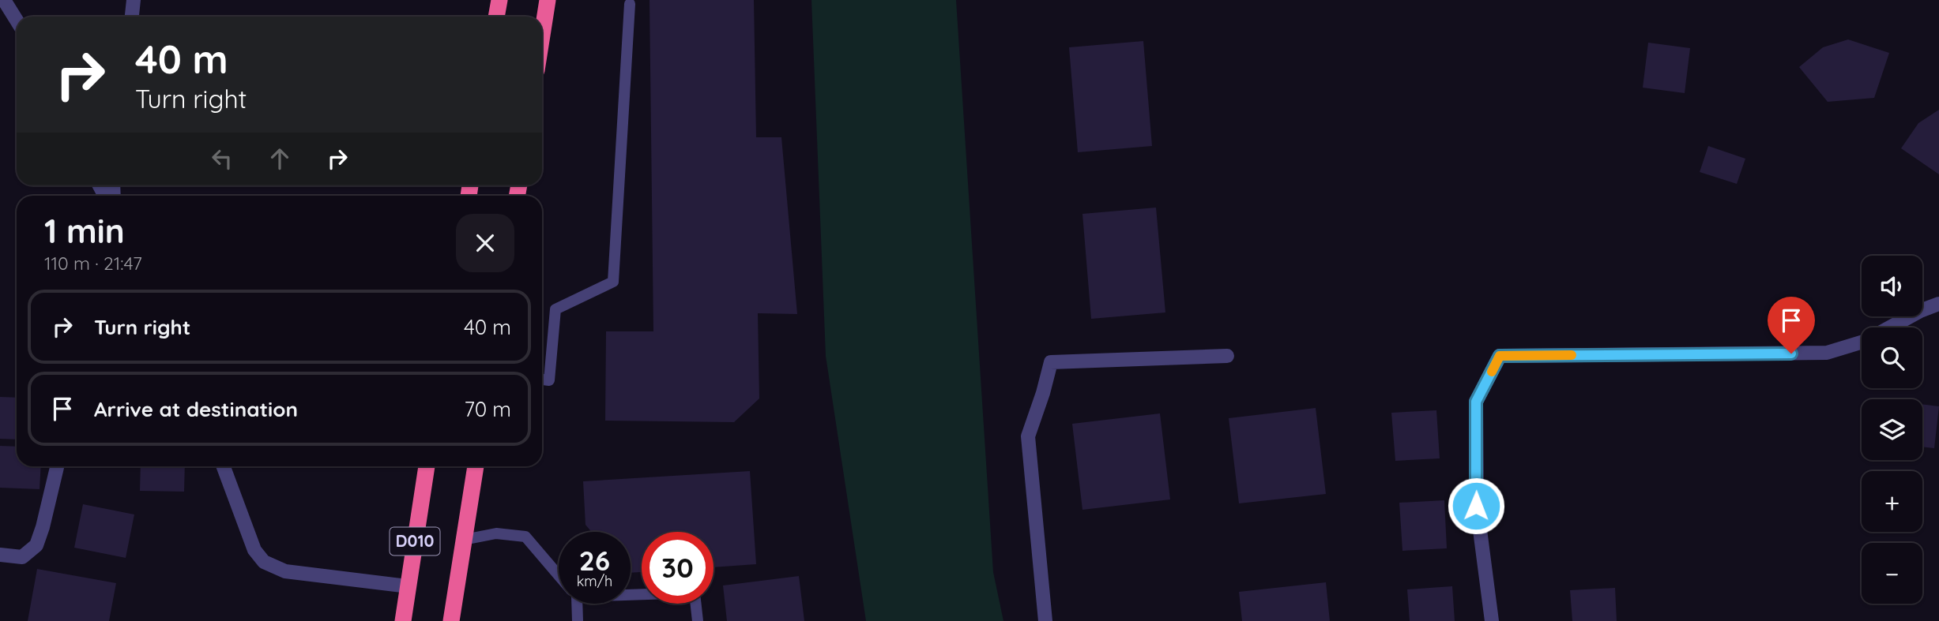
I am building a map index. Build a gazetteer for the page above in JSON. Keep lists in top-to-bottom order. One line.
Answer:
{"streets":{"highway":["D010"]},"page":{"turn":["40 m","Turn right"],"heading":["1 min","110 m · 21:47"],"map_buttons":["+","−"],"list":[{"name":"Turn right","value":"40 m"},{"name":"Arrive at destination","value":"70 m"}],"speed":"26 km/h","limit":"30"}}
